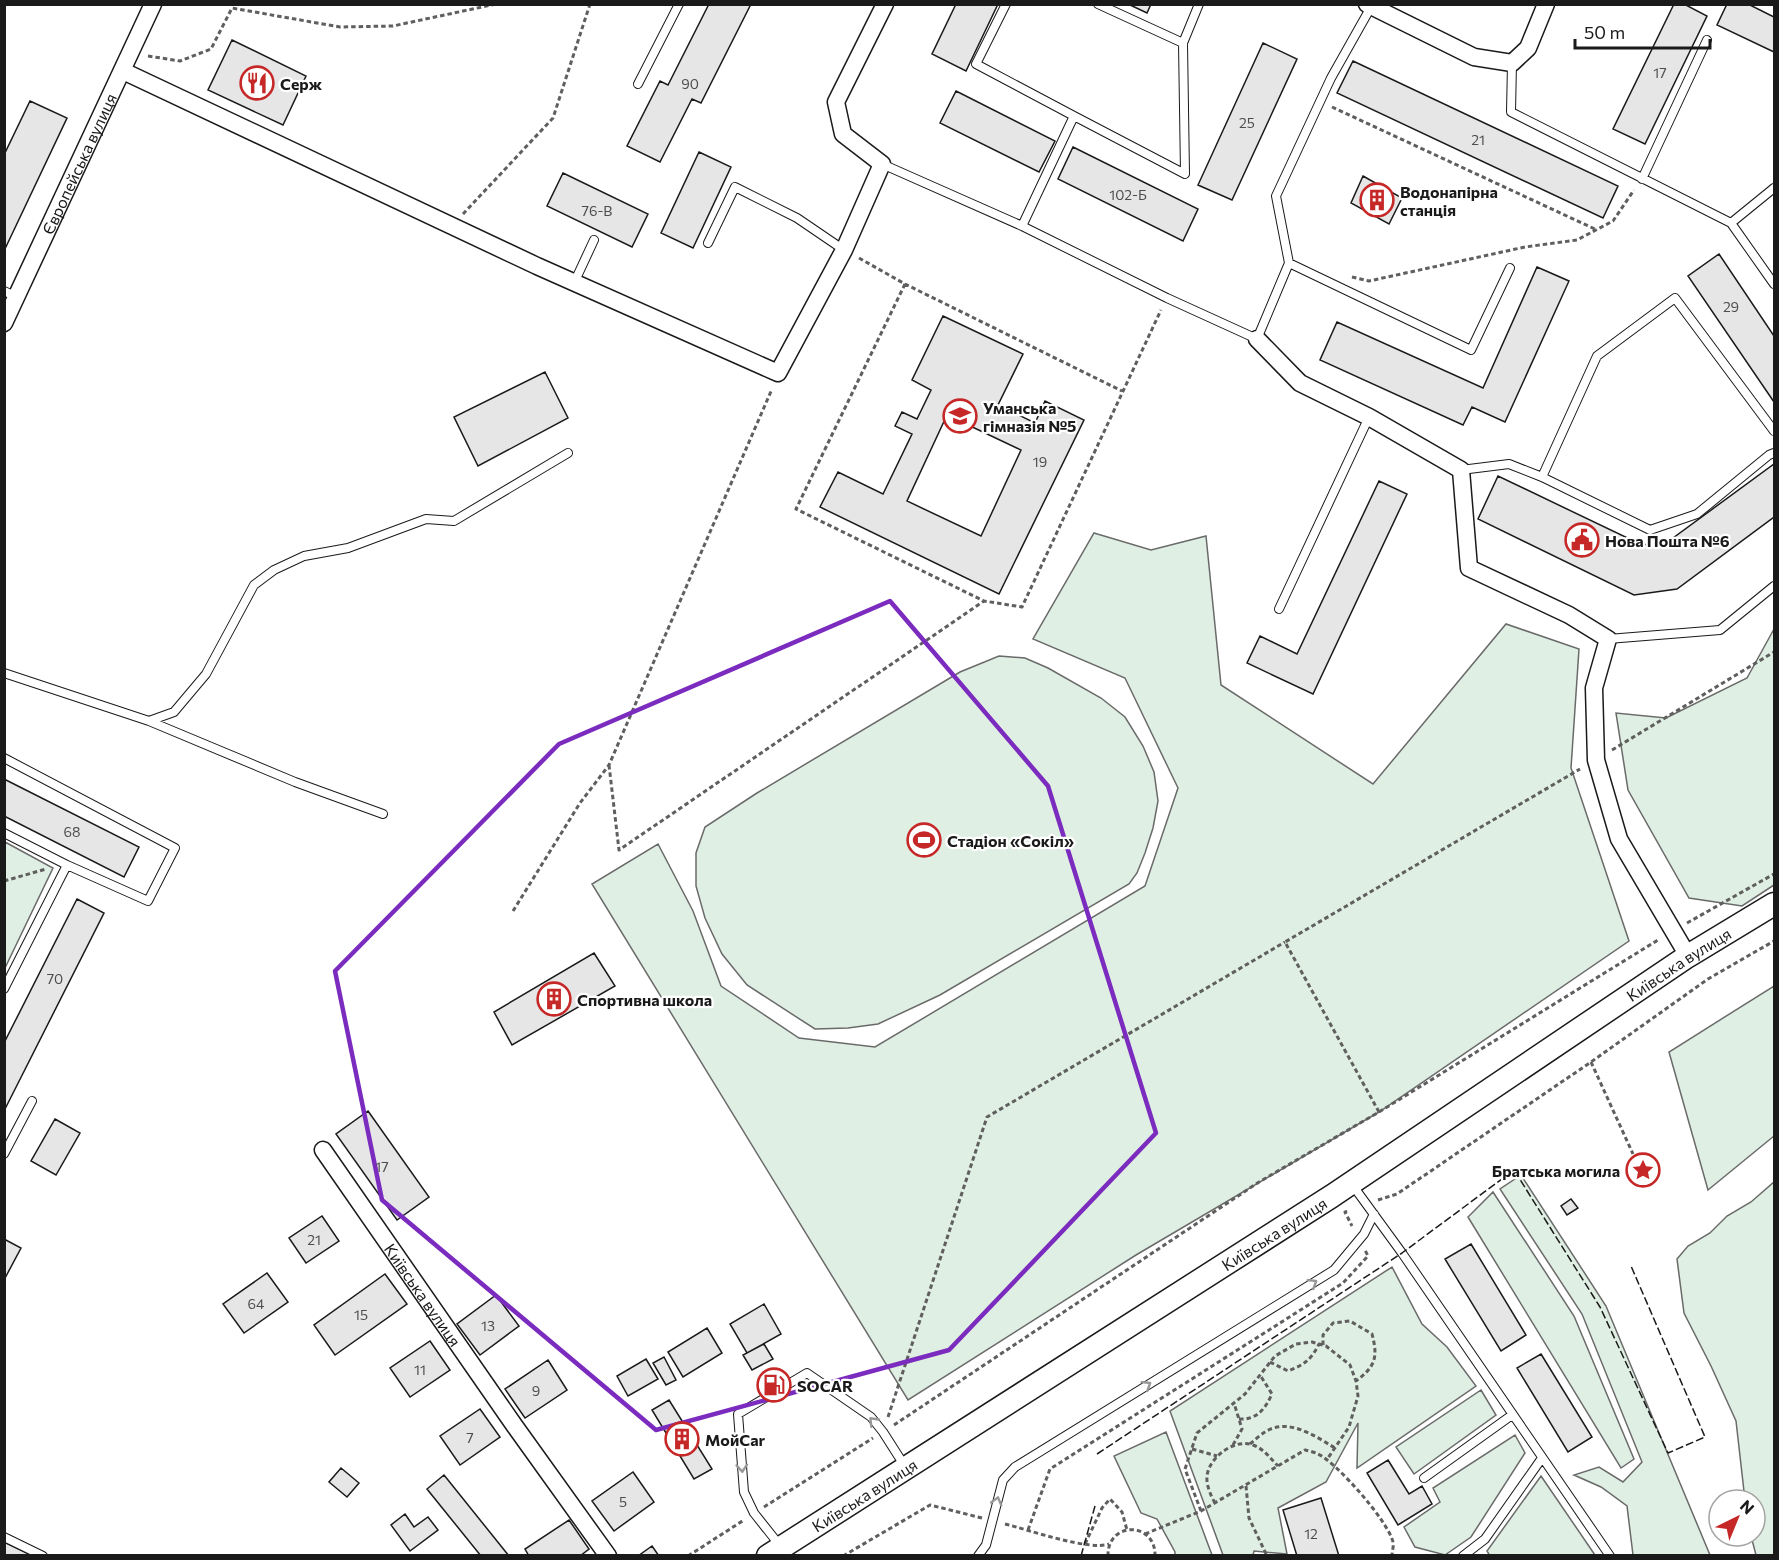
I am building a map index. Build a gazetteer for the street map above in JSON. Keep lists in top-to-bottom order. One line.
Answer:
{"streets":{"main road":["Київська вулиця"],"street":["Європейська вулиця"]},"places":{"restaurant":["Серж"],"building":["Водонапірна станція","Спортивна школа","МойCar"],"school or university":["Уманська гімназія №5"],"public building":["Нова Пошта №6"],"sports":["Стадіон «Сокіл»"],"place":["Братська могила"],"fuel station":["SOCAR"]},"house_numbers":["17","90","25","21","102-Б","76-В","29","19","68","70","17","21","64","15","13","11","9","7","5","12"],"scale_bar":"50 m","north":"top right"}
